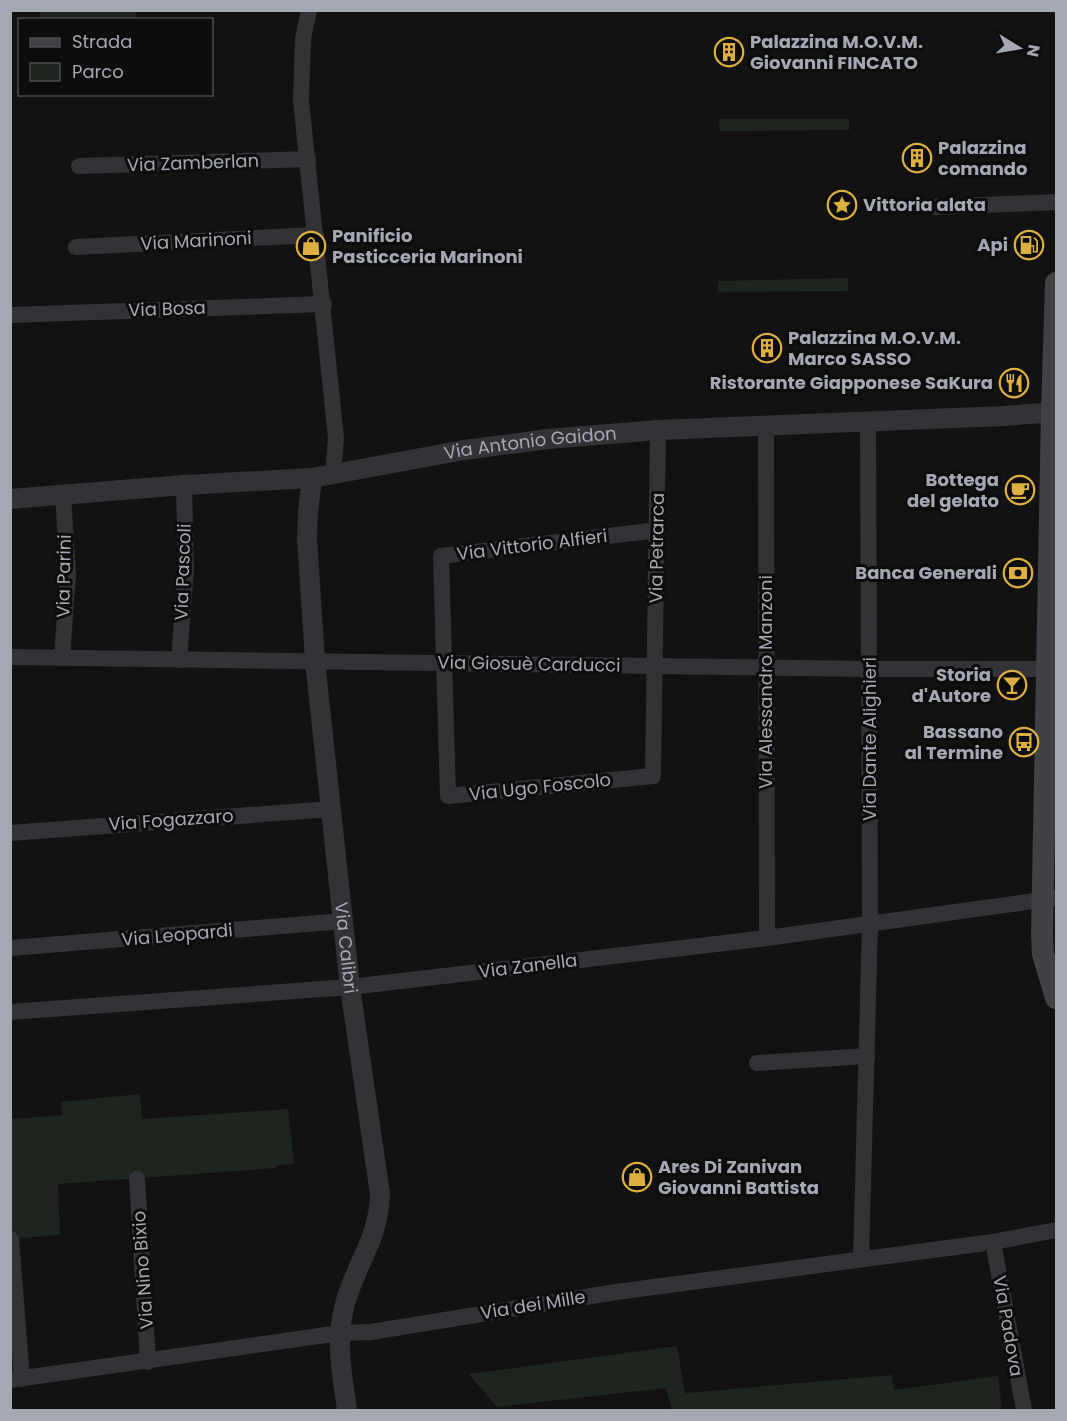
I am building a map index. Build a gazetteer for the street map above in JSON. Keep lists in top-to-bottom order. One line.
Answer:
{"streets":{"street":["Via Zamberlan","Via Marinoni","Via Bosa","Via Antonio Gaidon","Via Vittorio Alfieri","Via Petrarca","Via Pascoli","Via Parini","Via Giosuè Carducci","Via Alessandro Manzoni","Via Dante Alighieri","Via Ugo Foscolo","Via Fogazzaro","Via Leopardi","Via Calibri","Via Zanella","Via Nino Bixio","Via dei Mille","Via Padova"]},"crossings":[["Via Antonio Gaidon","Via Petrarca"],["Via Antonio Gaidon","Via Pascoli"],["Via Antonio Gaidon","Via Parini"],["Via Antonio Gaidon","Via Alessandro Manzoni"],["Via Antonio Gaidon","Via Dante Alighieri"],["Via Antonio Gaidon","Via Calibri"],["Via Vittorio Alfieri","Via Petrarca"],["Via Vittorio Alfieri","Via Giosuè Carducci"],["Via Vittorio Alfieri","Via Ugo Foscolo"],["Via Petrarca","Via Giosuè Carducci"],["Via Petrarca","Via Ugo Foscolo"],["Via Pascoli","Via Giosuè Carducci"],["Via Parini","Via Giosuè Carducci"],["Via Giosuè Carducci","Via Alessandro Manzoni"],["Via Giosuè Carducci","Via Dante Alighieri"],["Via Giosuè Carducci","Via Ugo Foscolo"],["Via Giosuè Carducci","Via Calibri"],["Via Alessandro Manzoni","Via Zanella"],["Via Dante Alighieri","Via Zanella"],["Via Dante Alighieri","Via dei Mille"],["Via Fogazzaro","Via Calibri"],["Via Leopardi","Via Calibri"],["Via Calibri","Via Zanella"],["Via Calibri","Via dei Mille"],["Via Nino Bixio","Via dei Mille"],["Via dei Mille","Via Padova"]],"places":{"building":["Palazzina M.O.V.M. Giovanni FINCATO","Palazzina comando","Palazzina M.O.V.M. Marco SASSO"],"place":["Vittoria alata"],"fuel station":["Api"],"shop":["Panificio Pasticceria Marinoni","Ares Di Zanivan Giovanni Battista"],"restaurant":["Ristorante Giapponese SaKura"],"cafe":["Bottega del gelato"],"bank":["Banca Generali"],"bar":["Storia d'Autore"],"bus stop":["Bassano al Termine"]},"legend":["Strada","Parco"],"north":"right"}
